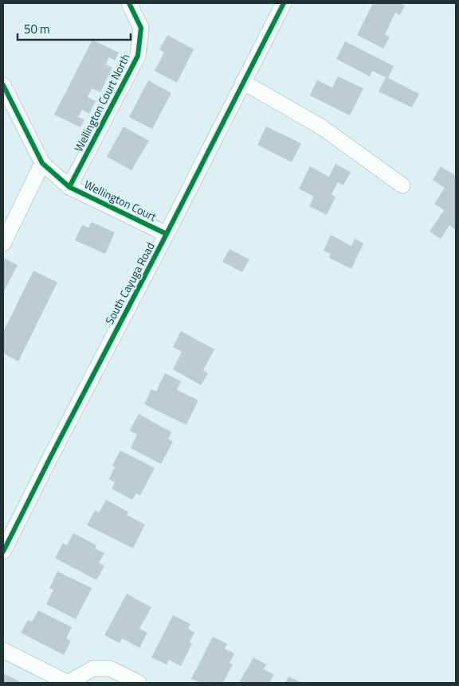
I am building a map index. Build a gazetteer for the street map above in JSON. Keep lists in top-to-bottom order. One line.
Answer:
{"streets":{"street":["Wellington Court North","Wellington Court","South Cayuga Road"]},"crossings":[["Wellington Court North","Wellington Court"],["Wellington Court","South Cayuga Road"]],"scale_bar":"50 m"}
